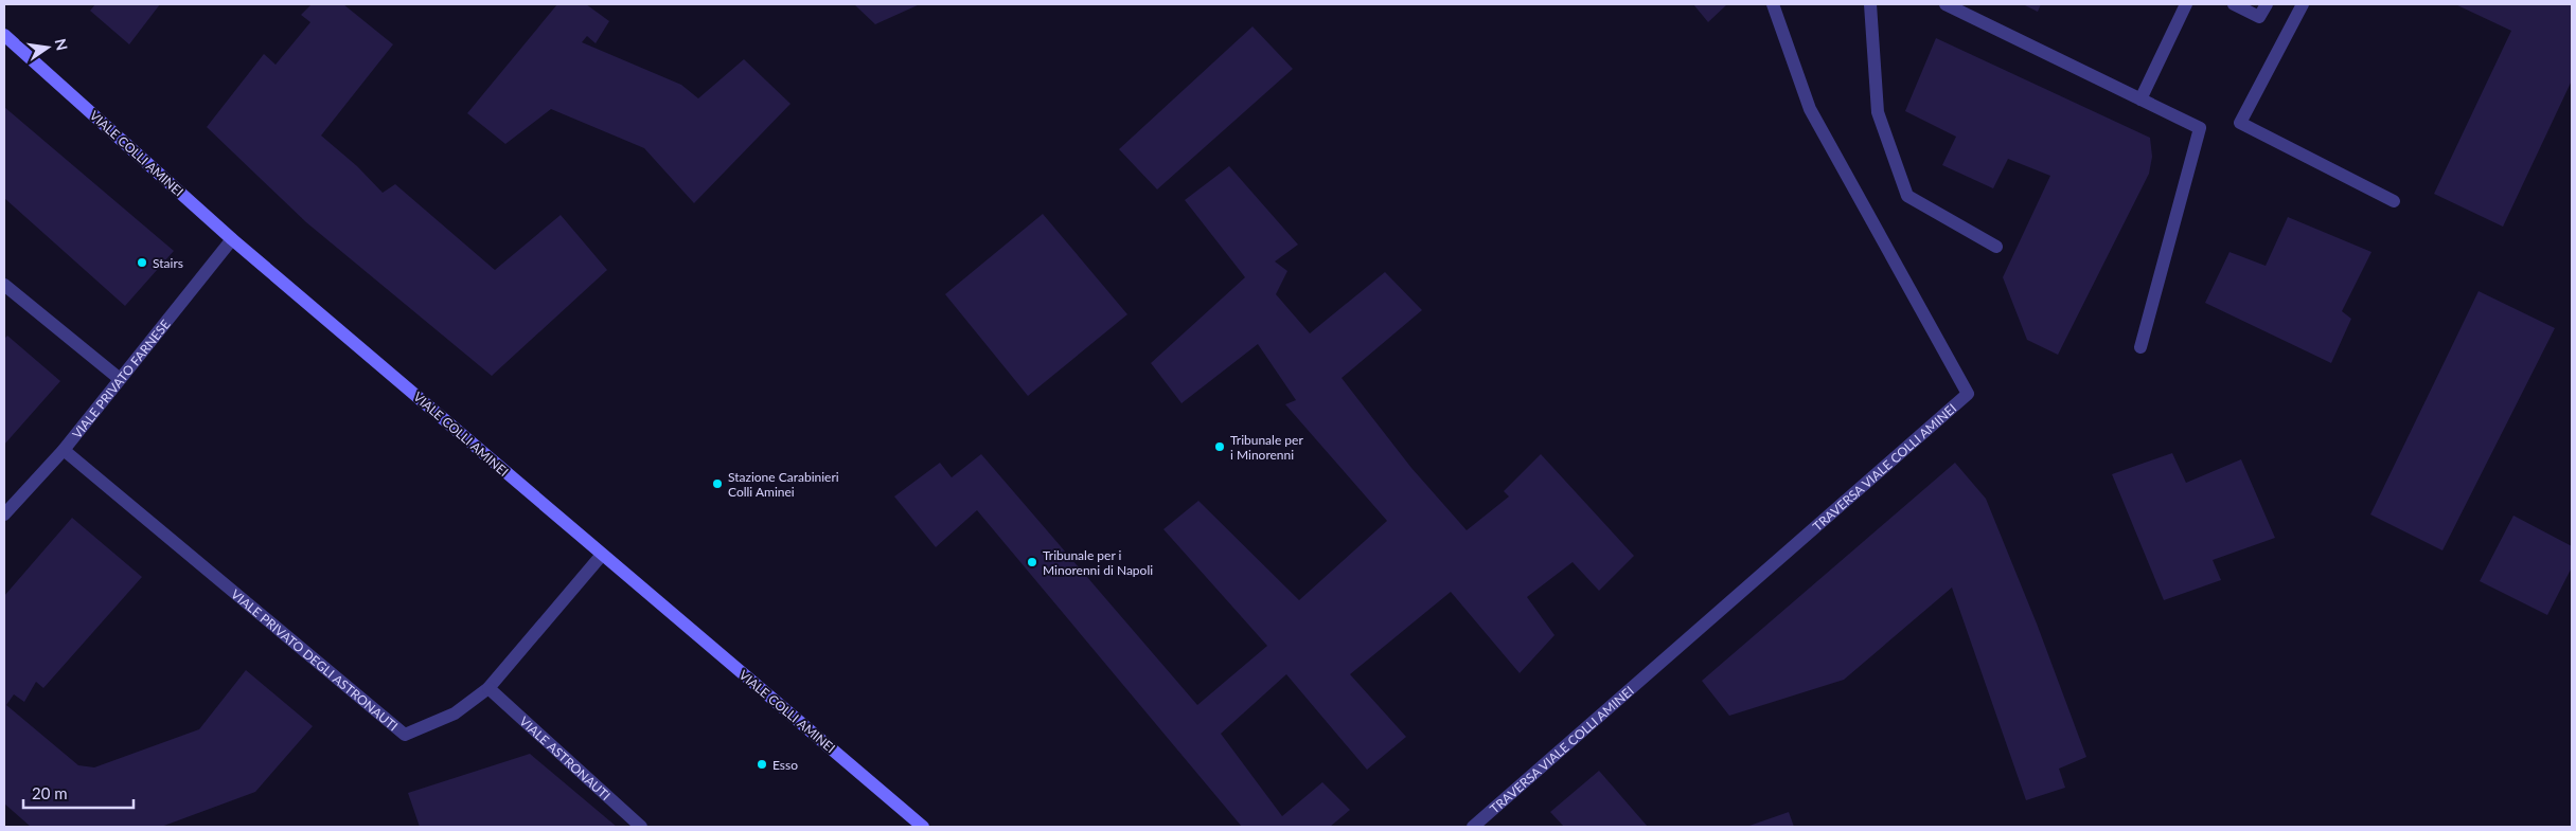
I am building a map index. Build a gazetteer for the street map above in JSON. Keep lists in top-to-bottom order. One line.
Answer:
{"streets":{"main road":["VIALE COLLI AMINEI"],"street":["VIALE PRIVATO FARNESE","TRAVERSA VIALE COLLI AMINEI","VIALE PRIVATO DEGLI ASTRONAUTI","VIALE ASTRONAUTI"]},"crossings":[["VIALE COLLI AMINEI","VIALE PRIVATO FARNESE"],["VIALE COLLI AMINEI","VIALE PRIVATO DEGLI ASTRONAUTI"],["VIALE PRIVATO FARNESE","VIALE PRIVATO DEGLI ASTRONAUTI"],["VIALE PRIVATO DEGLI ASTRONAUTI","VIALE ASTRONAUTI"]],"places":["Stairs","Tribunale per i Minorenni","Stazione Carabinieri Colli Aminei","Tribunale per i Minorenni di Napoli","Esso"],"scale_bar":"20 m","north":"right"}
